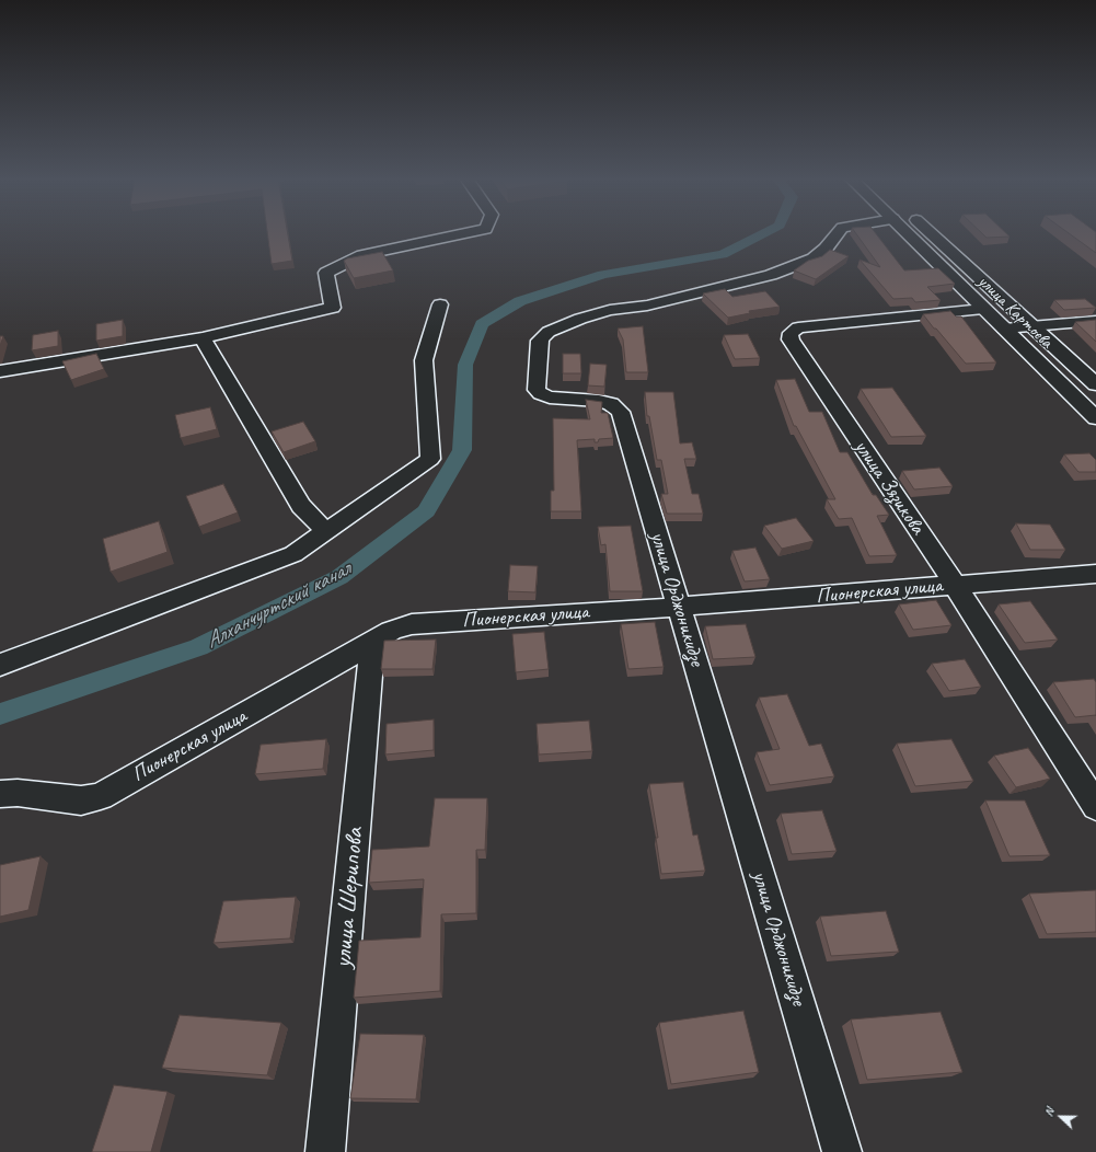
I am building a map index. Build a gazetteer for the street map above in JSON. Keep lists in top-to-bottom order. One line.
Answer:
{"streets":{"main road":["улица Картоева"],"street":["улица Зязикова","Пионерская улица","улица Орджоникидзе","улица Шерипова"]},"crossings":[["улица Картоева","улица Зязикова"],["улица Зязикова","Пионерская улица"],["Пионерская улица","улица Орджоникидзе"],["Пионерская улица","улица Шерипова"]],"water":["Алханчуртский канал"],"north":"left"}
